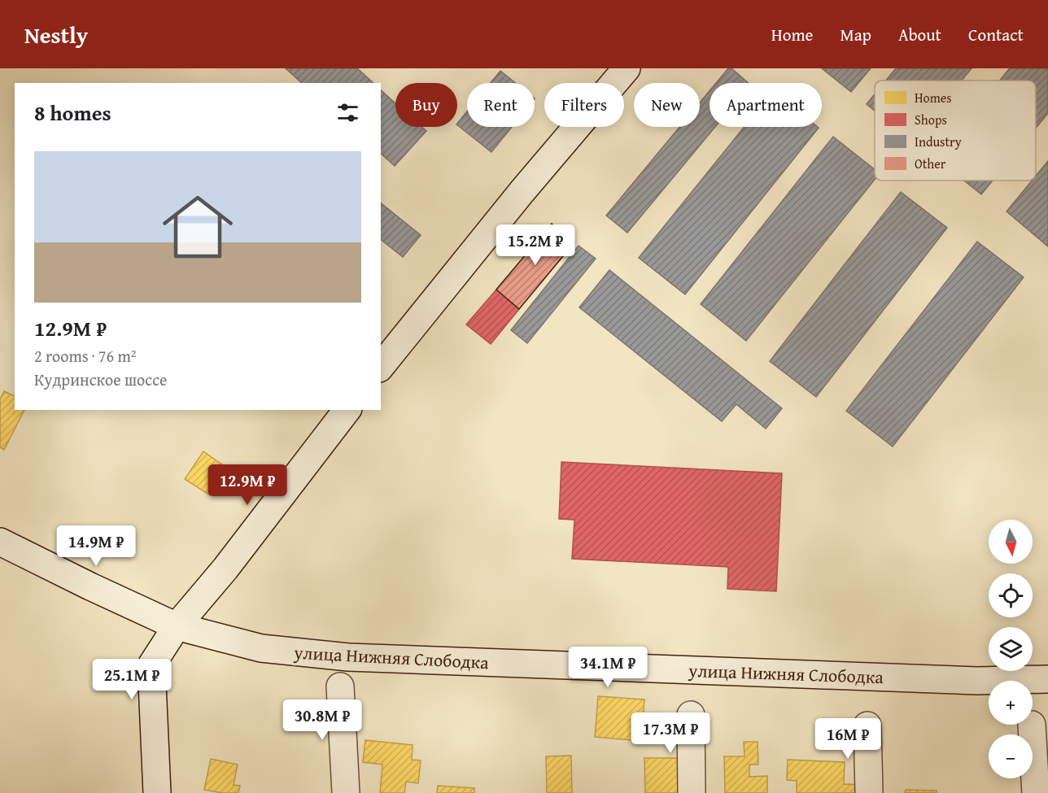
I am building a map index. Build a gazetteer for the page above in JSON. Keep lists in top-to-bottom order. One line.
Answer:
{"streets":{"main road":["улица Нижняя Слободка"]},"legend":["Homes","Shops","Industry","Other"],"north":"bottom","page":{"header":"Nestly","nav":["Home","Map","About","Contact"],"chip":["Buy","Rent","Filters","New","Apartment"],"heading":"8 homes","list":[{"name":"12.9M ₽","note":"2 rooms · 76 m² · Кудринское шоссе"}],"price":["15.2M ₽","12.9M ₽","14.9M ₽","34.1M ₽","25.1M ₽","30.8M ₽","17.3M ₽","16M ₽"],"map_buttons":["+","−"]}}
